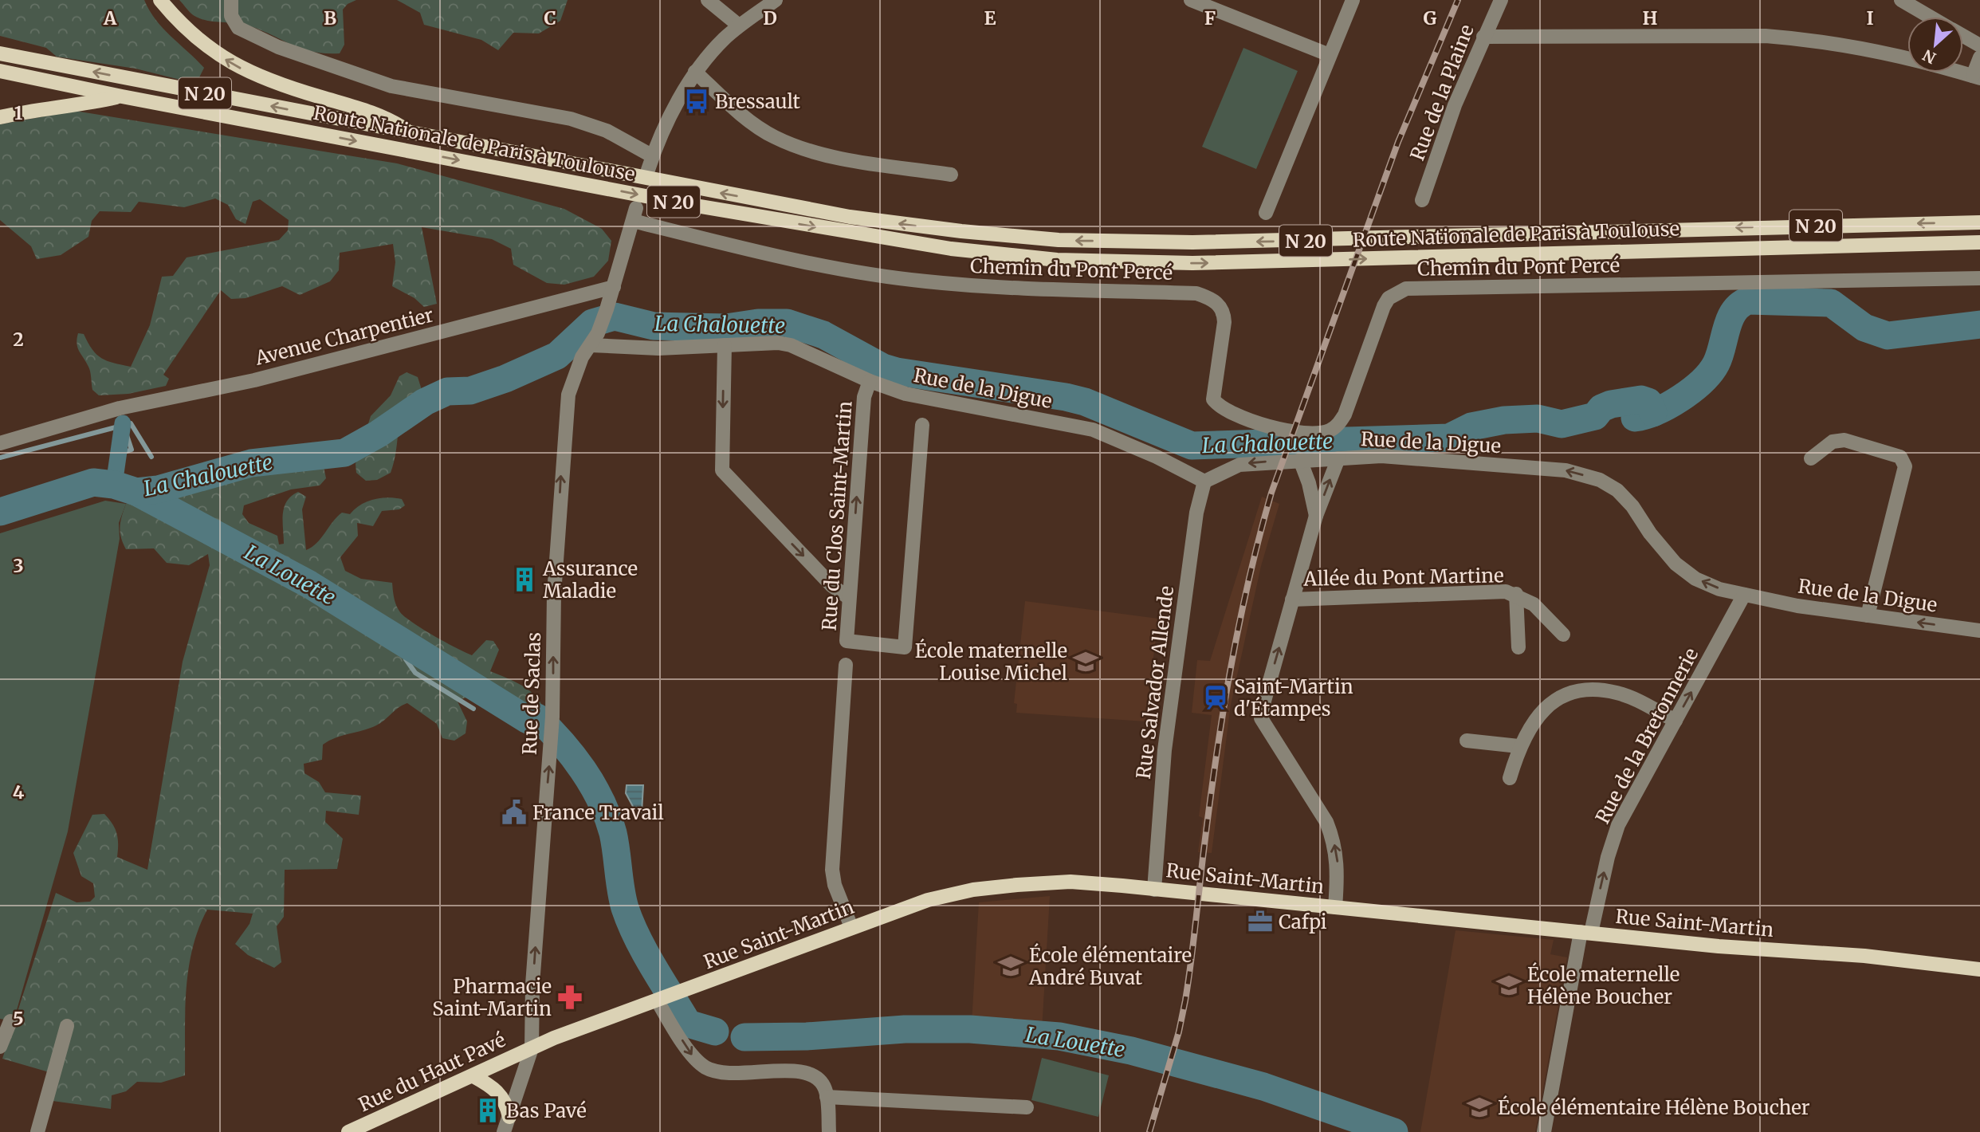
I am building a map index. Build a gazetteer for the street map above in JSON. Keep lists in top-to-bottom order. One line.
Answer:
{"streets":{"main road":["N 20","Route Nationale de Paris à Toulouse","Rue Saint-Martin","Rue du Haut Pavé"],"street":["Rue de la Plaine","Chemin du Pont Percé","Avenue Charpentier","Rue de la Digue","Rue du Clos Saint-Martin","Allée du Pont Martine","Rue Salvador Allende","Rue de Saclas","Rue de la Bretonnerie"]},"crossings":[["Chemin du Pont Percé","Rue de Saclas"],["Avenue Charpentier","Rue de Saclas"],["Rue de la Digue","Rue du Clos Saint-Martin"],["Rue de la Digue","Rue Salvador Allende"],["Rue de la Digue","Rue de Saclas"],["Rue de la Digue","Rue de la Bretonnerie"],["Rue Salvador Allende","Rue Saint-Martin"],["Rue de Saclas","Rue Saint-Martin"],["Rue de Saclas","Rue du Haut Pavé"],["Rue de la Bretonnerie","Rue Saint-Martin"],["Rue Saint-Martin","Rue du Haut Pavé"]],"one_way":["Rue de la Digue","Rue du Clos Saint-Martin","Rue de Saclas","Rue de la Bretonnerie"],"water":["La Chalouette","La Louette"],"places":{"bus stop":["Bressault"],"building":["Assurance Maladie","Bas Pavé"],"school or university":["École maternelle Louise Michel","École élémentaire André Buvat","École maternelle Hélène Boucher","École élémentaire Hélène Boucher"],"station":["Saint-Martin d'Étampes"],"public building":["France Travail"],"office":["Cafpi"],"pharmacy":["Pharmacie Saint-Martin"]},"north":"bottom left","grid":{"columns":["A","B","C","D","E","F","G","H","I"],"rows":["1","2","3","4","5"]}}
